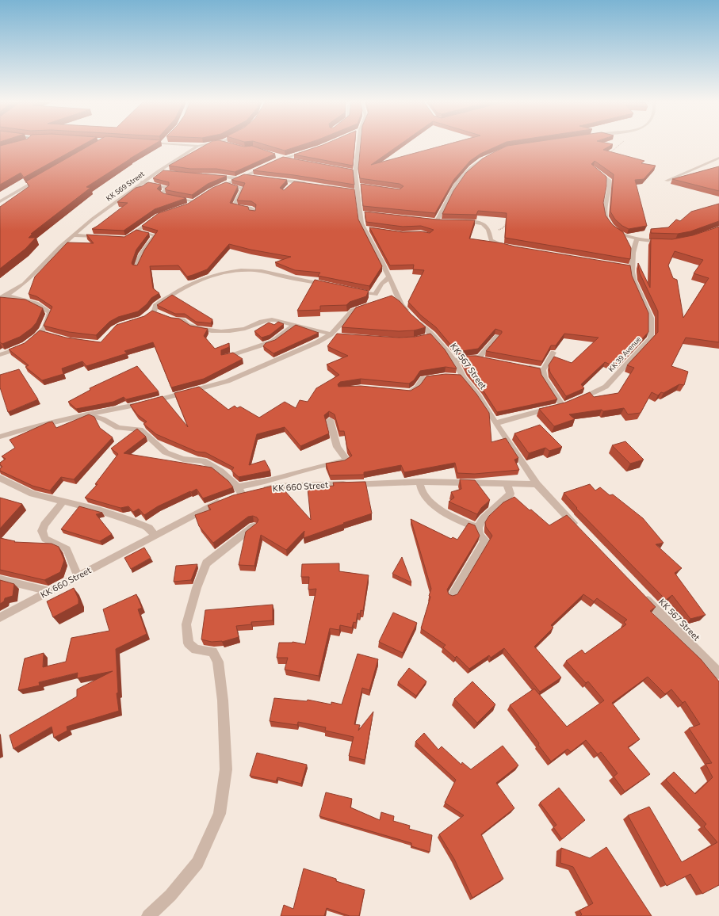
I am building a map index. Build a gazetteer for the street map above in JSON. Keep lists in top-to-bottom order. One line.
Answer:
{"streets":{"street":["KK 569 Street","KK 39 Avenue","KK 567 Street","KK 660 Street"]},"crossings":[["KK 567 Street","KK 660 Street"]]}
